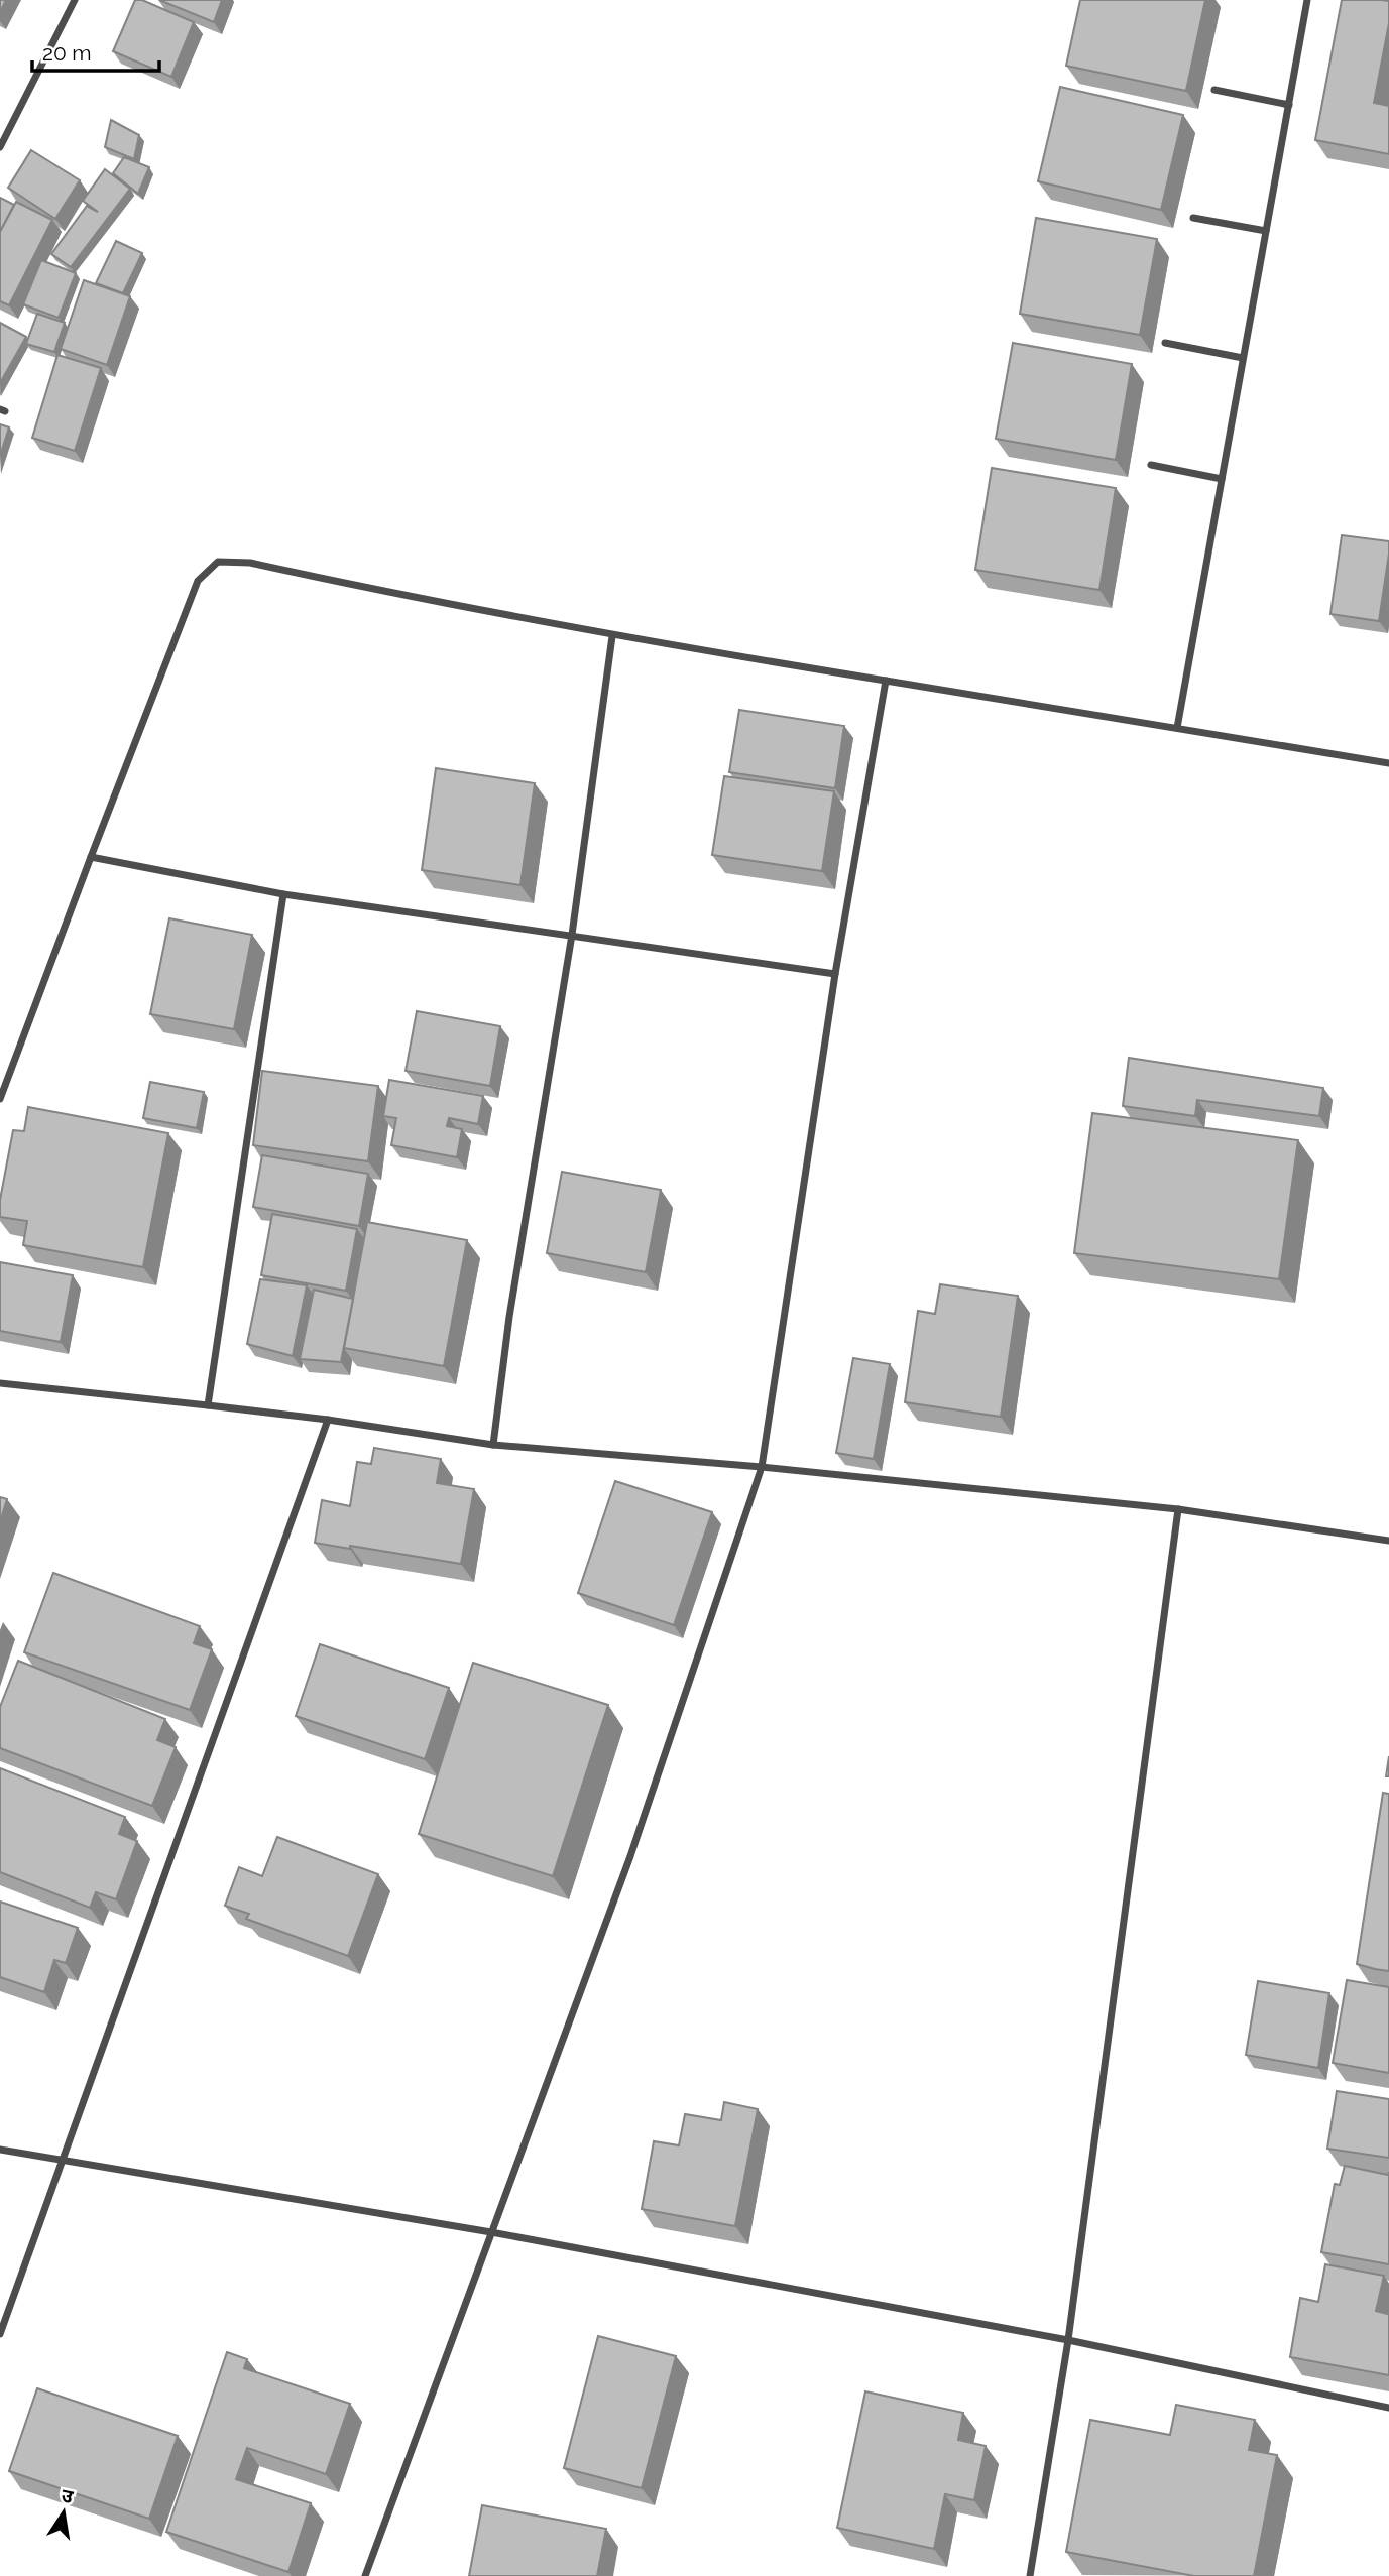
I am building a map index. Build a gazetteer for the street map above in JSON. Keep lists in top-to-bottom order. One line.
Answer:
{"scale_bar":"20 m","north":"top"}
